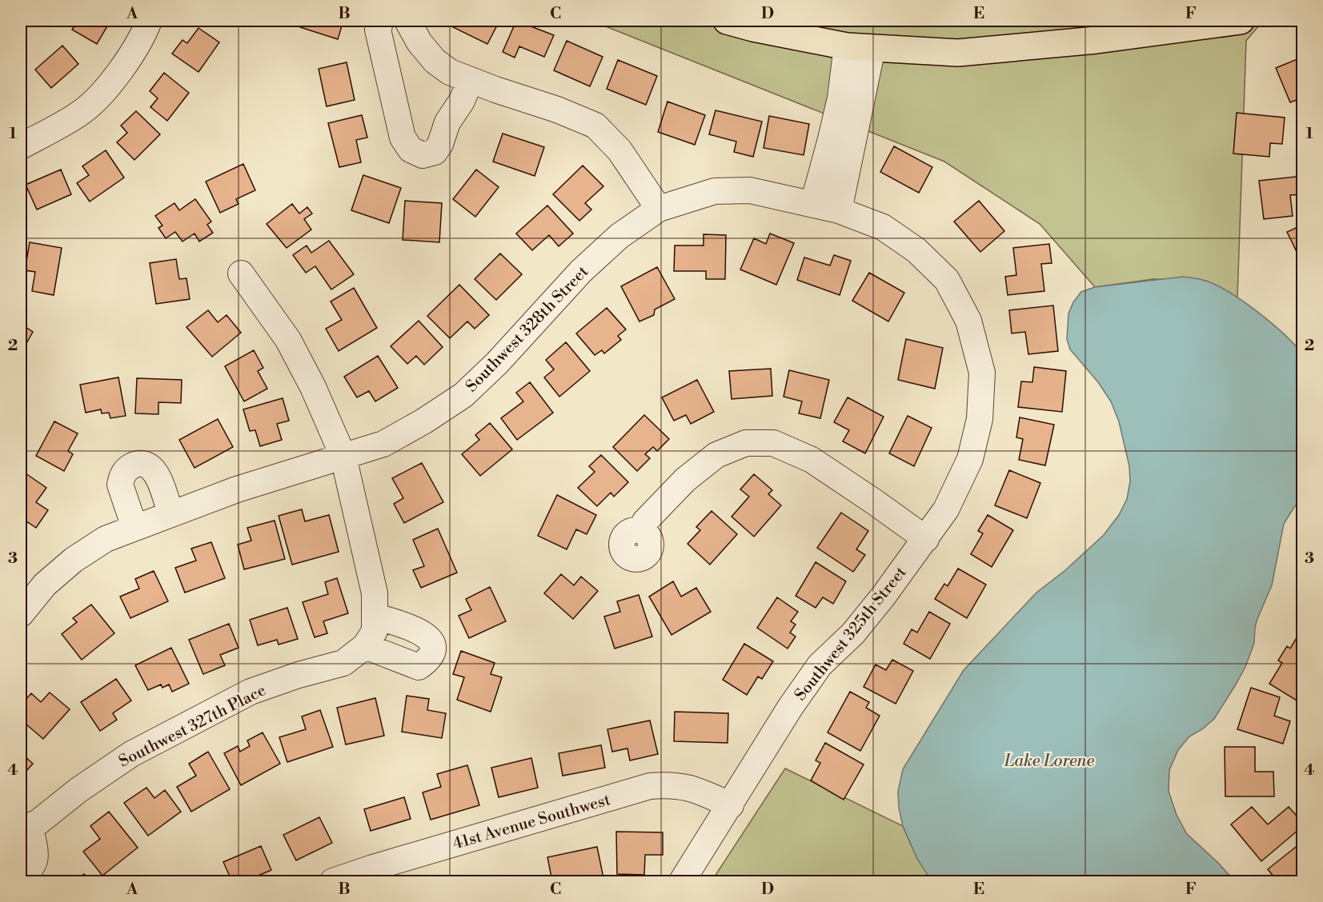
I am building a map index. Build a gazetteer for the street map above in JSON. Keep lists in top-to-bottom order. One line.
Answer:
{"streets":{"street":["Southwest 328th Street","Southwest 325th Street","Southwest 327th Place","41st Avenue Southwest"]},"crossings":[["Southwest 328th Street","Southwest 325th Street"],["Southwest 325th Street","41st Avenue Southwest"]],"water":["Lake Lorene"],"grid":{"columns":["A","B","C","D","E","F"],"rows":["1","2","3","4"]}}
